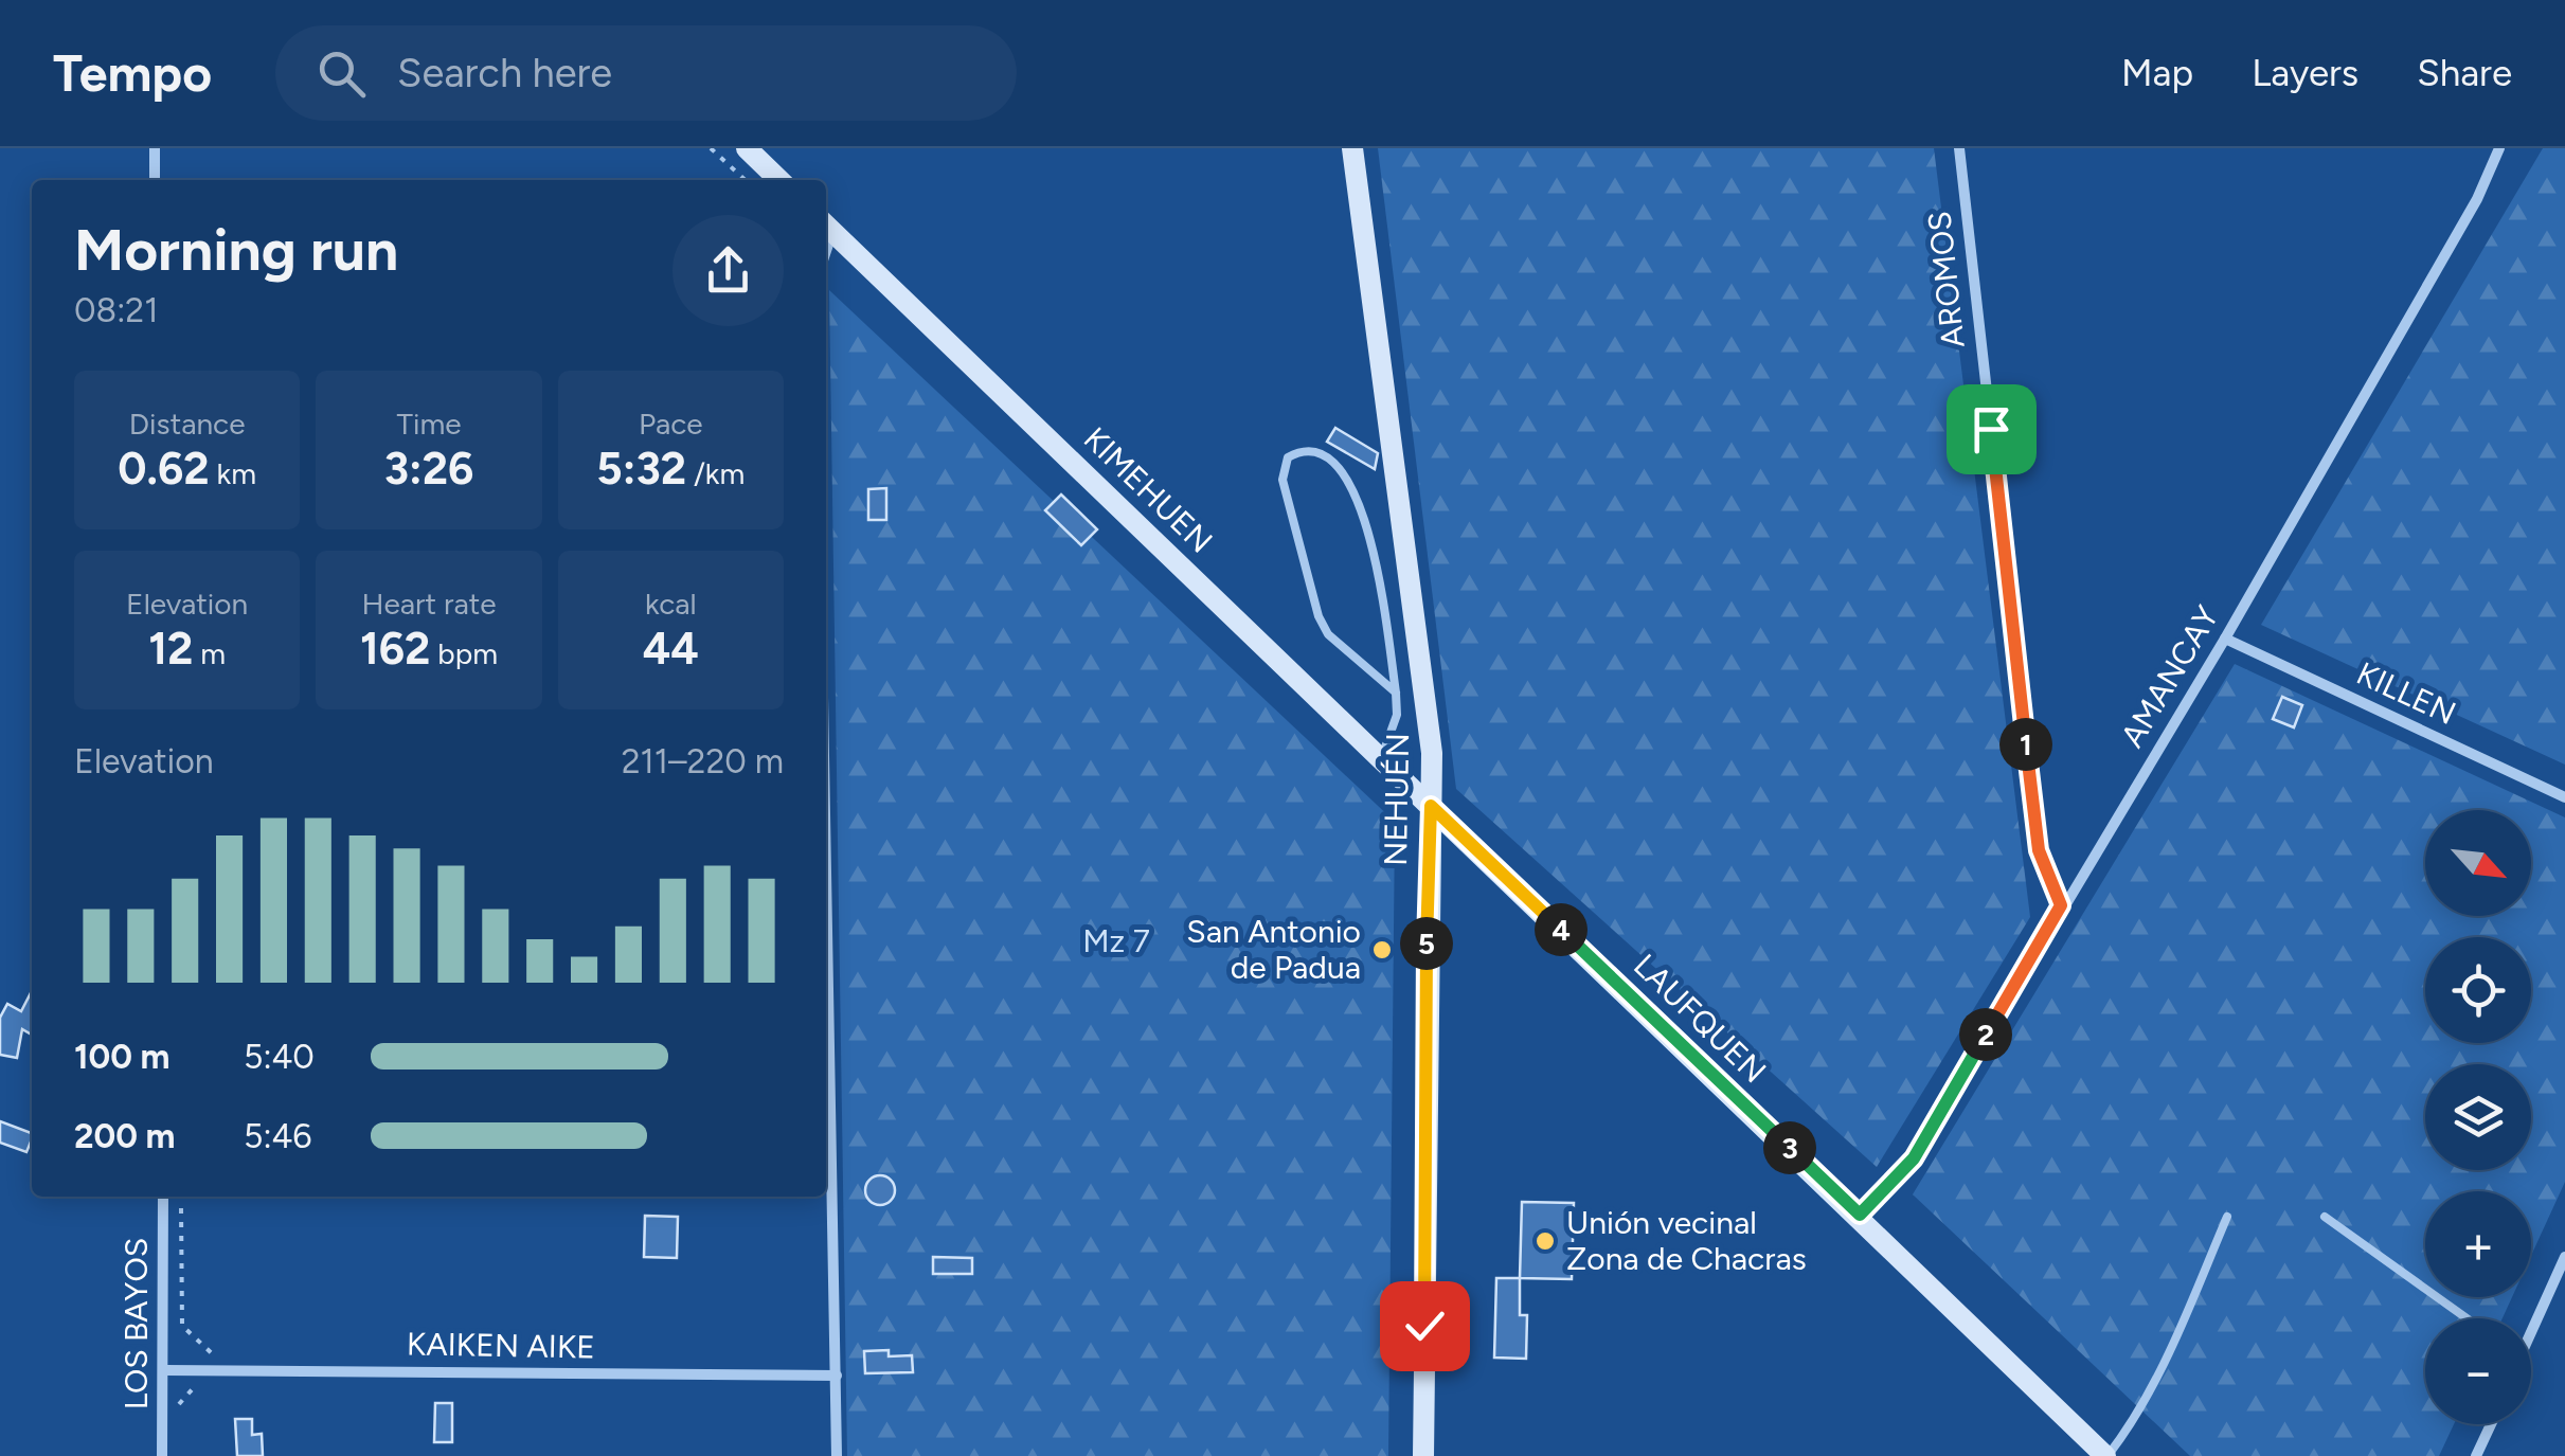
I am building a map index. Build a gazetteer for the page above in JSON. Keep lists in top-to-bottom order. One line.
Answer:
{"streets":{"street":["AROMOS","KIMEHUEN","AMANCAY","KILLEN","NEHUÉN","LAUFQUEN","LOS BAYOS","KAIKEN AIKE"]},"crossings":[["AROMOS","AMANCAY"],["KIMEHUEN","NEHUÉN"],["KIMEHUEN","LAUFQUEN"],["AMANCAY","KILLEN"],["AMANCAY","LAUFQUEN"],["NEHUÉN","LAUFQUEN"],["LOS BAYOS","KAIKEN AIKE"]],"parks":["Mz 7"],"places":["San Antonio de Padua","Unión vecinal Zona de Chacras"],"north":"bottom right","page":{"header":"Tempo","search":"Search here","nav":["Map","Layers","Share"],"heading":["Morning run","08:21"],"stats":[["Distance","0.62 km"],["Time","3:26"],["Pace","5:32 /km"],["Elevation","12 m"],["Heart rate","162 bpm"],["kcal","44"]],"pins":["1","4","5","2","3"],"chart":["Elevation","211–220 m"],"map_buttons":["+","−"],"list":[{"name":"100 m","note":"5:40"},{"name":"200 m","note":"5:46"}]}}
